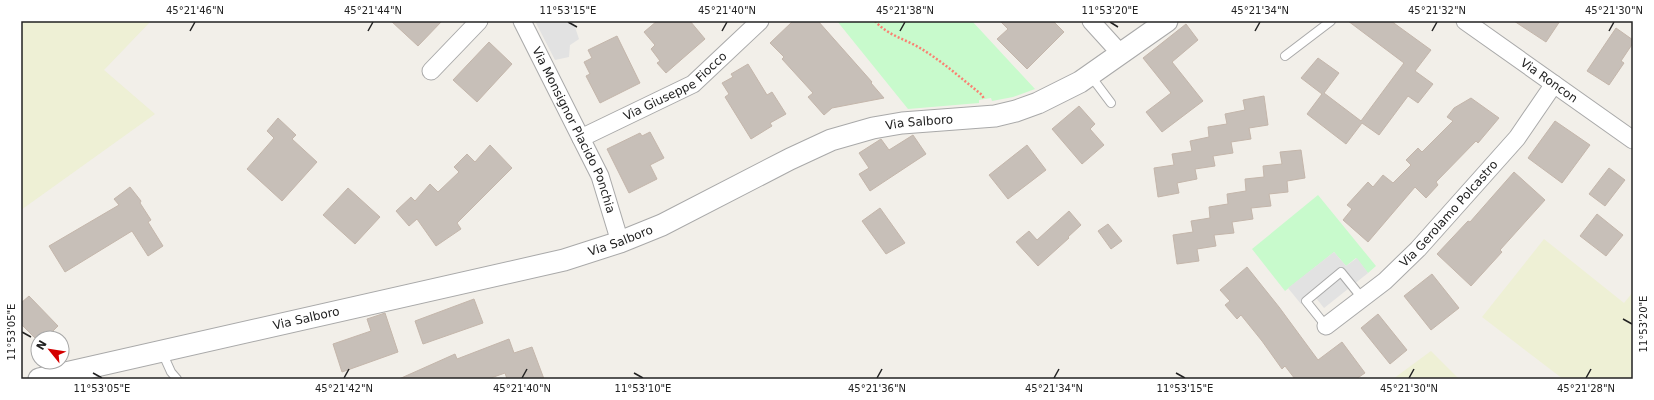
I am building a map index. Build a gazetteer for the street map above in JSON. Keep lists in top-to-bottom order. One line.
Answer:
{"streets":{"street":["Via Roncon","Via Giuseppe Fiocco","Via Salboro","Via Monsignor Placido Ponchia","Via Gerolamo Polcastro"]},"crossings":[["Via Roncon","Via Gerolamo Polcastro"],["Via Giuseppe Fiocco","Via Monsignor Placido Ponchia"],["Via Salboro","Via Monsignor Placido Ponchia"]],"north":"top left","coordinates":["45°21'46\"N","45°21'44\"N","11°53'15\"E","45°21'40\"N","45°21'38\"N","11°53'20\"E","45°21'34\"N","45°21'32\"N","45°21'30\"N","11°53'05\"E","45°21'42\"N","11°53'10\"E","45°21'36\"N","45°21'28\"N"]}
